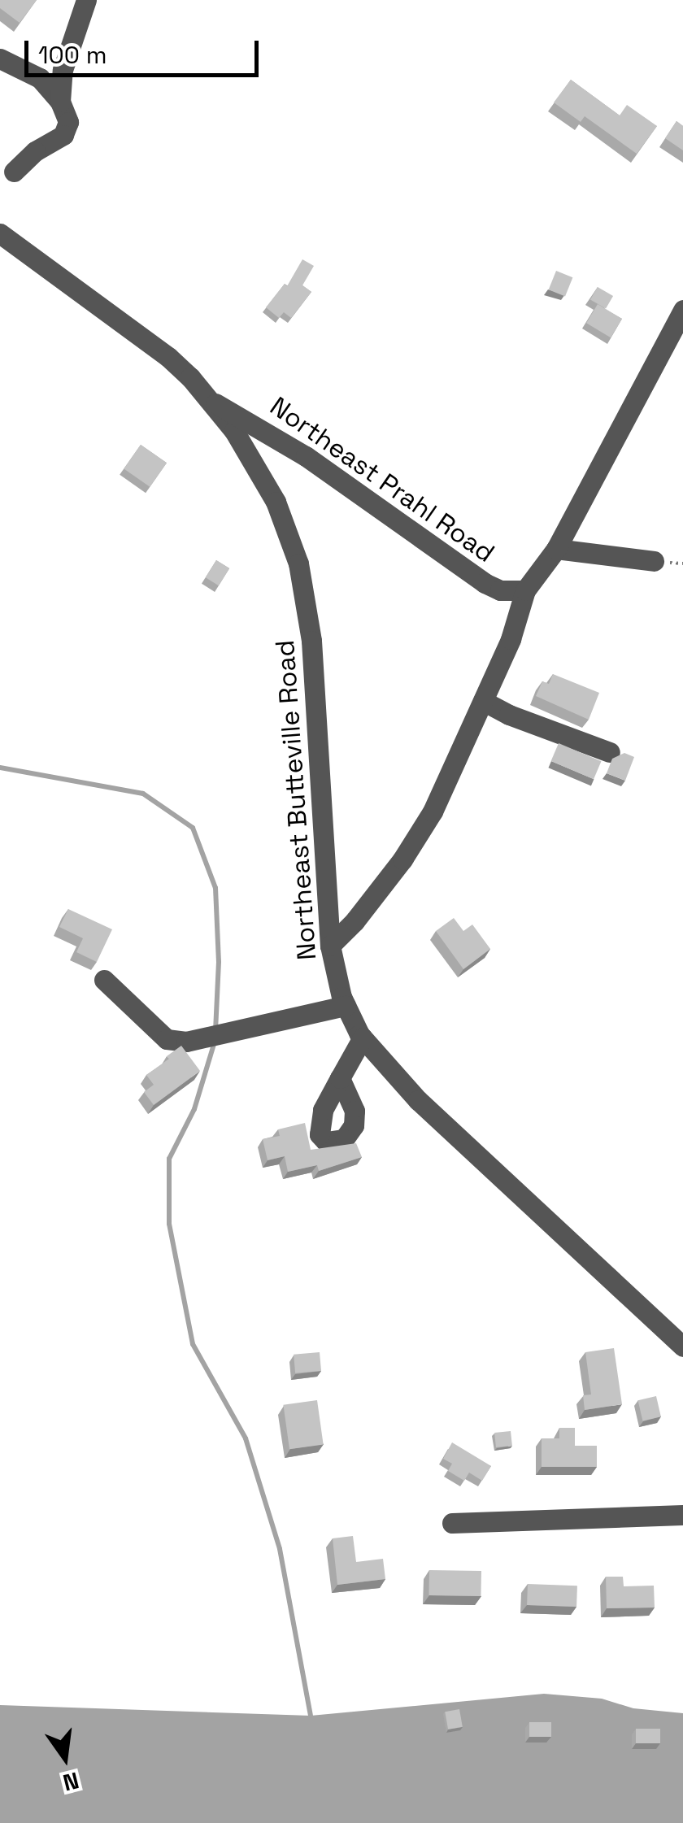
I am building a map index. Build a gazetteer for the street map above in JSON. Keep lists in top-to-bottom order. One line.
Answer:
{"streets":{"street":["Northeast Prahl Road","Northeast Butteville Road"]},"crossings":[["Northeast Prahl Road","Northeast Butteville Road"]],"scale_bar":"100 m","north":"bottom"}
